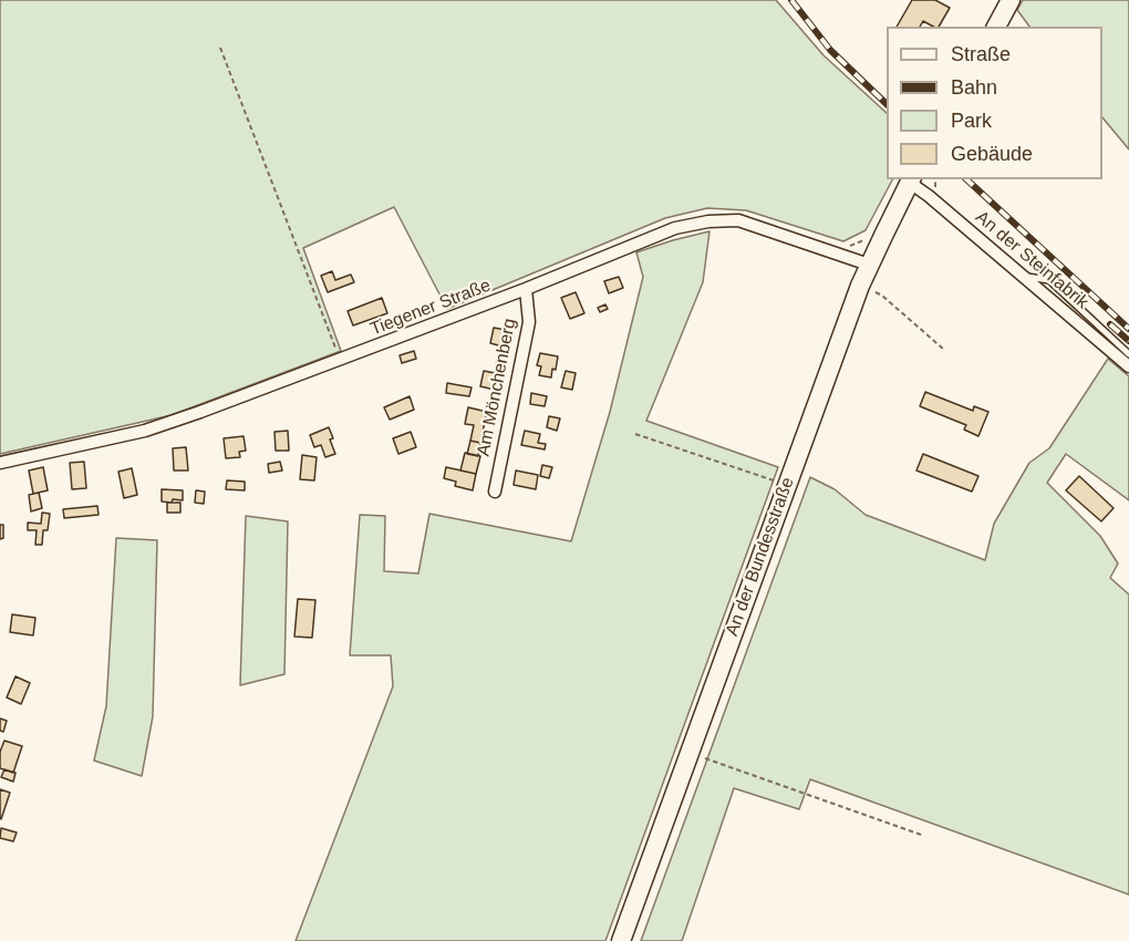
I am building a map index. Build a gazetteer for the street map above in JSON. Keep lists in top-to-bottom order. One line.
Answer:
{"streets":{"main road":["An der Bundesstraße"],"street":["An der Steinfabrik","Tiegener Straße","Am Mönchenberg"]},"crossings":[["An der Steinfabrik","An der Bundesstraße"],["Tiegener Straße","Am Mönchenberg"],["Tiegener Straße","An der Bundesstraße"]],"legend":["Straße","Bahn","Park","Gebäude"]}
